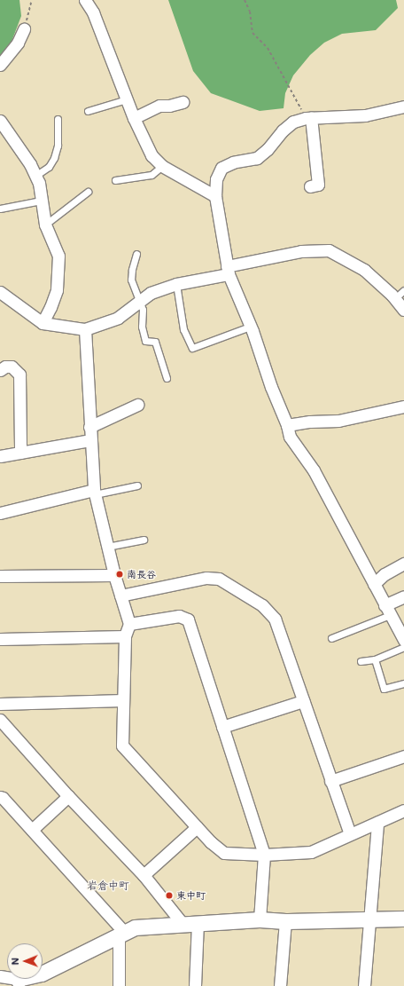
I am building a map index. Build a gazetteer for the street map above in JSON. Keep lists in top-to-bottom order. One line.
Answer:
{"districts":["岩倉中町"],"places":["南長谷","東中町"],"north":"left"}
